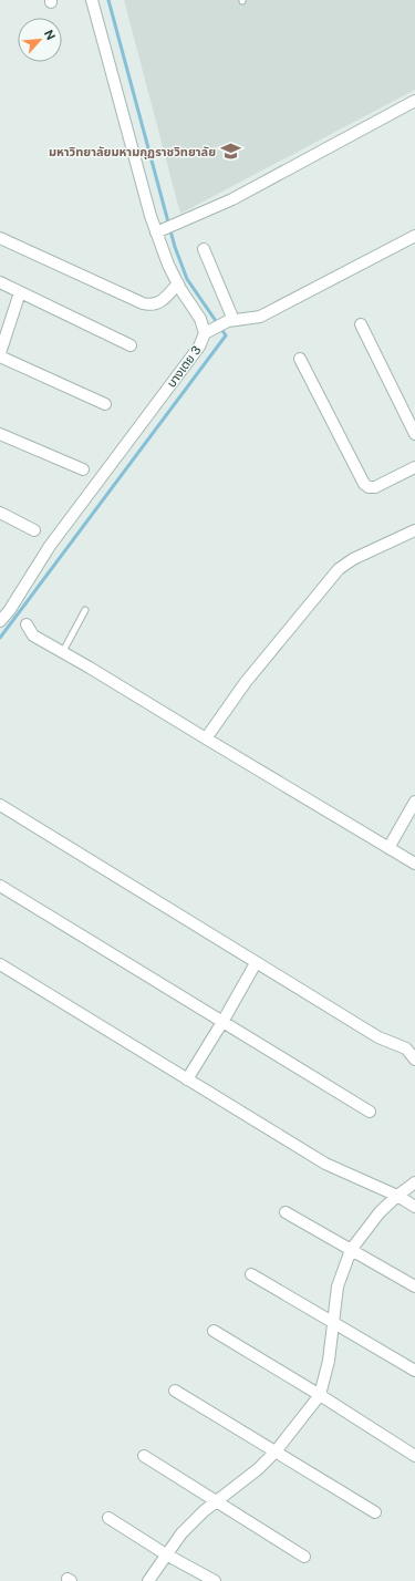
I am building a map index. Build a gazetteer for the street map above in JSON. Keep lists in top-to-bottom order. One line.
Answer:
{"streets":{"street":["บางเตย 3"]},"places":{"school or university":["มหาวิทยาลัยมหามกุฏราชวิทยาลัย"]},"north":"top right"}
